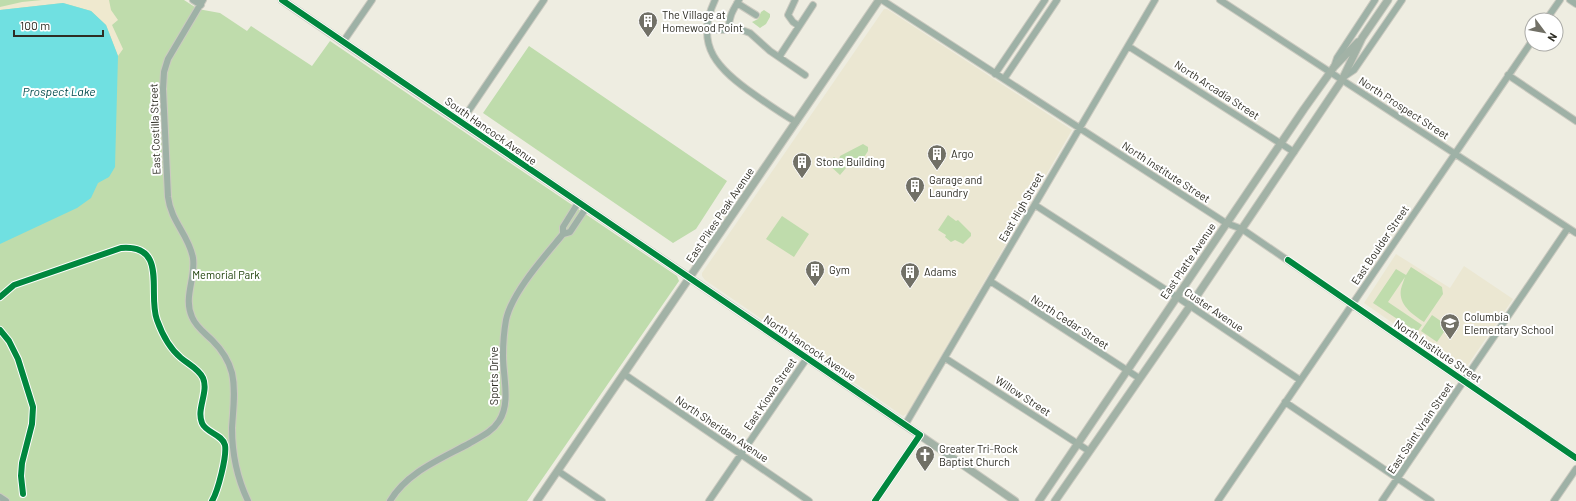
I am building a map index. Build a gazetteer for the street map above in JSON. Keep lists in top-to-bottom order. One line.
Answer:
{"streets":{"main road":["South Hancock Avenue","East Pikes Peak Avenue","East Platte Avenue","North Hancock Avenue"],"street":["North Arcadia Street","North Prospect Street","East Costilla Street","North Institute Street","East High Street","East Boulder Street","Custer Avenue","North Cedar Street","Sports Drive","East Kiowa Street","Willow Street","East Saint Vrain Street","North Sheridan Avenue"]},"crossings":[["North Arcadia Street","East High Street"],["North Arcadia Street","East Platte Avenue"],["North Prospect Street","East Boulder Street"],["North Prospect Street","East Platte Avenue"],["North Prospect Street","East Saint Vrain Street"],["South Hancock Avenue","East Pikes Peak Avenue"],["South Hancock Avenue","North Hancock Avenue"],["South Hancock Avenue","Sports Drive"],["North Institute Street","East High Street"],["North Institute Street","East Boulder Street"],["North Institute Street","East Platte Avenue"],["North Institute Street","East Saint Vrain Street"],["East High Street","Custer Avenue"],["East High Street","North Cedar Street"],["East High Street","North Hancock Avenue"],["East High Street","Willow Street"],["East Pikes Peak Avenue","North Hancock Avenue"],["East Pikes Peak Avenue","North Sheridan Avenue"],["East Boulder Street","Custer Avenue"],["East Platte Avenue","Custer Avenue"],["East Platte Avenue","North Cedar Street"],["East Platte Avenue","Willow Street"],["North Hancock Avenue","East Kiowa Street"],["East Kiowa Street","North Sheridan Avenue"]],"water":["Prospect Lake"],"parks":["Memorial Park"],"places":{"building":["The Village at Homewood Point","Argo","Stone Building","Garage and Laundry","Gym","Adams"],"school or university":["Columbia Elementary School"],"church":["Greater Tri-Rock Baptist Church"]},"scale_bar":"100 m","north":"bottom right"}
